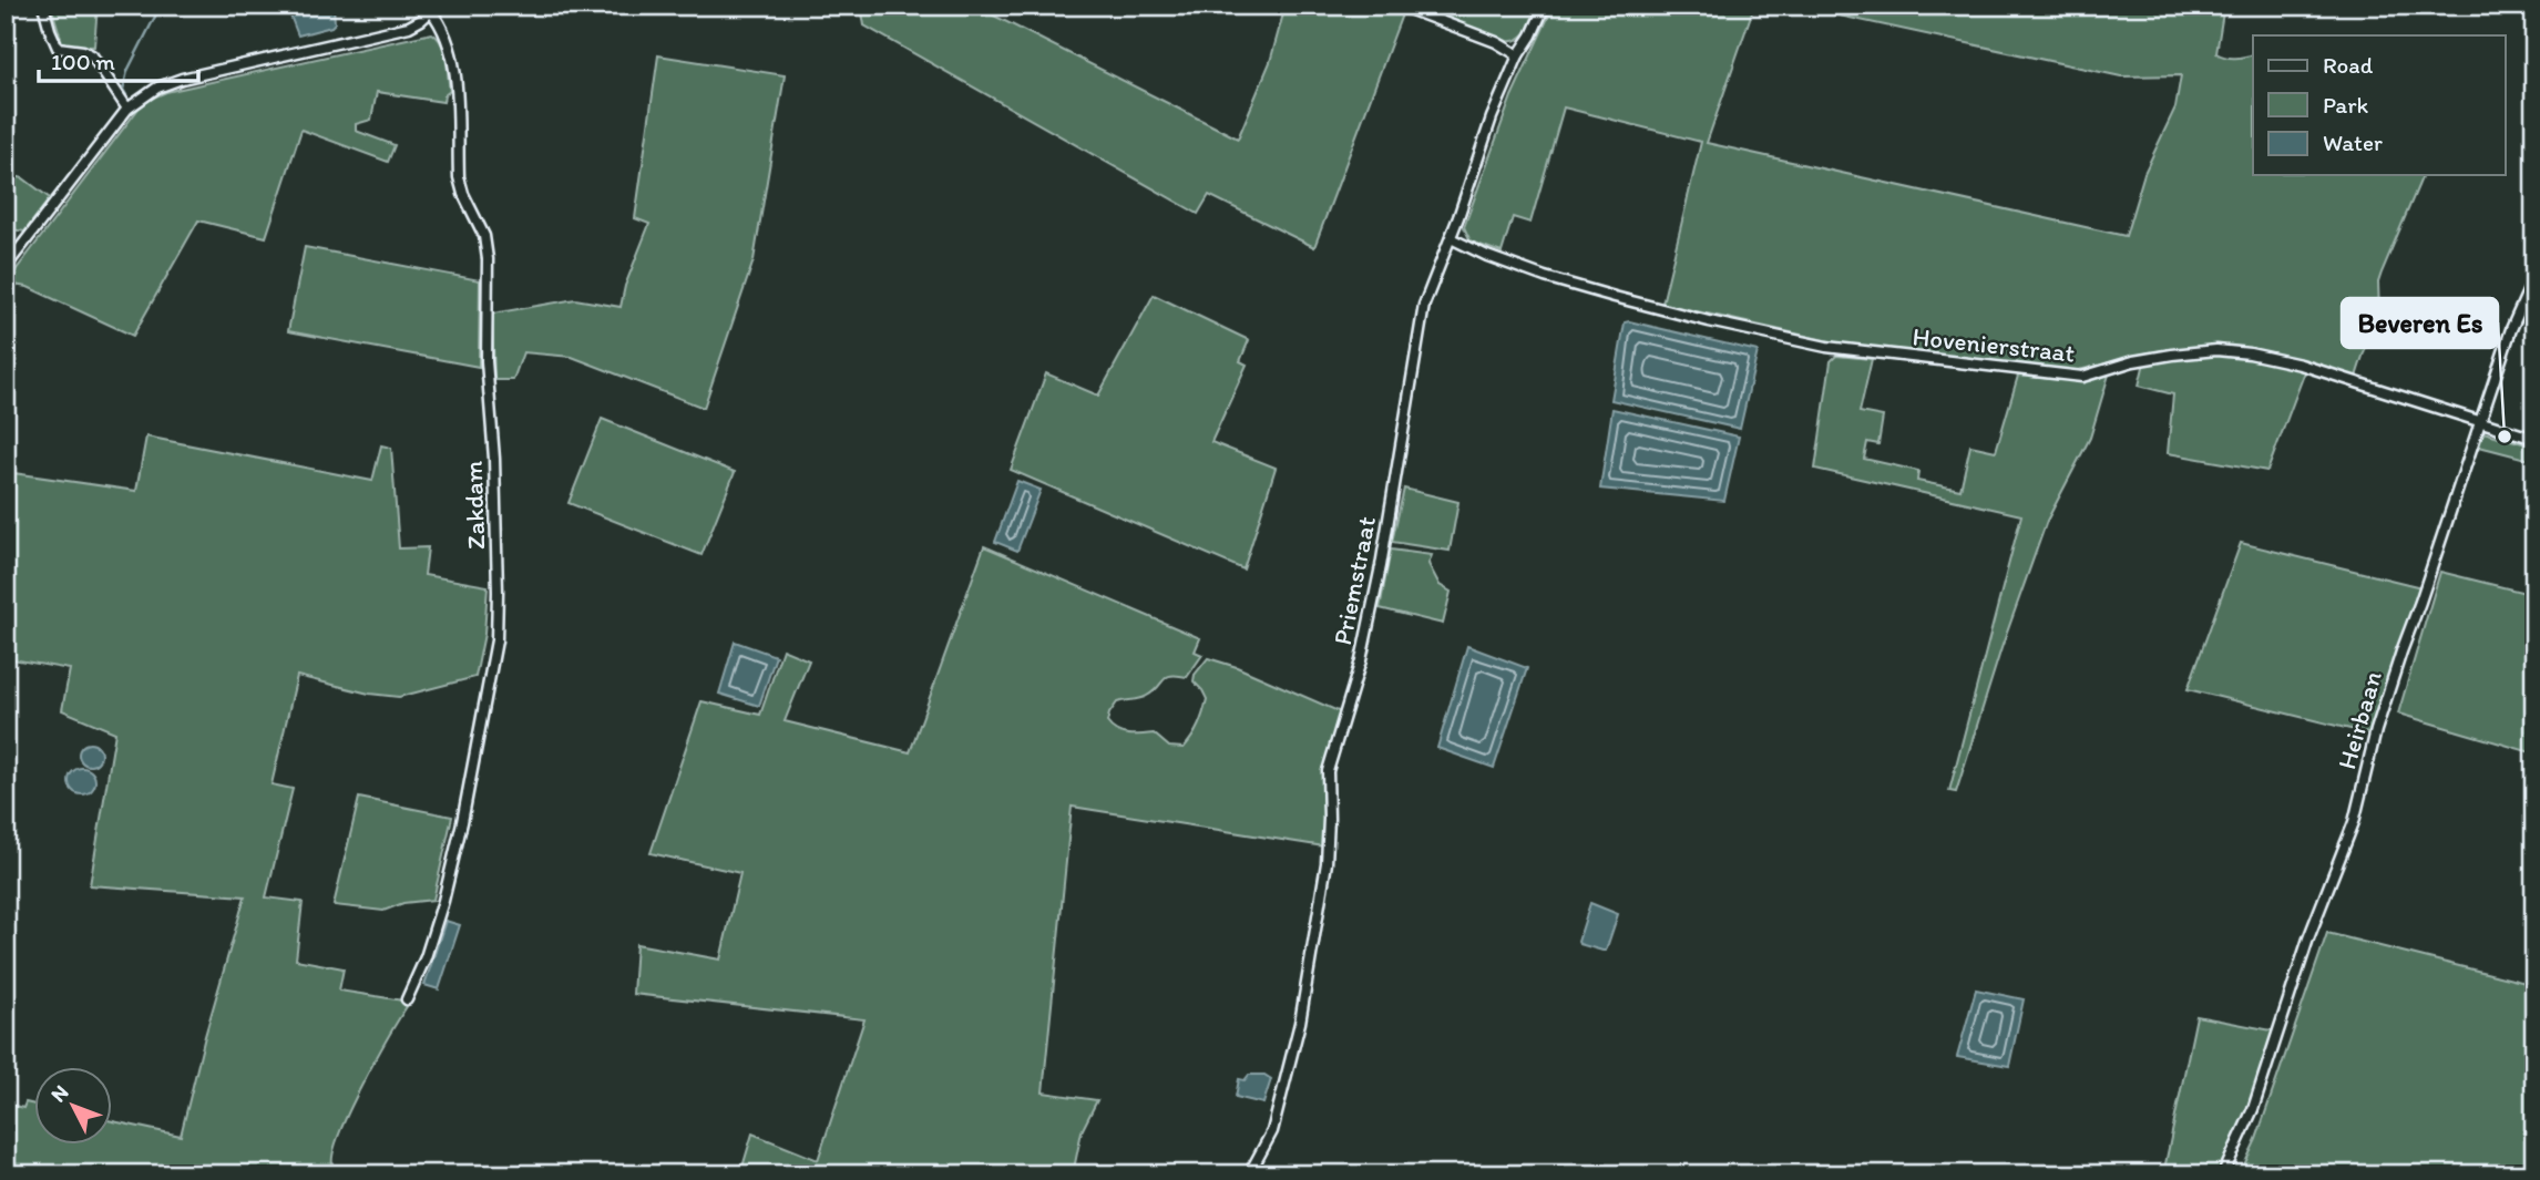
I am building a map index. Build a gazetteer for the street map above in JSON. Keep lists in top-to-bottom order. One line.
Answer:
{"streets":{"street":["Hovenierstraat","Zakdam","Priemstraat","Heirbaan"]},"crossings":[["Hovenierstraat","Priemstraat"],["Hovenierstraat","Heirbaan"]],"places":["Beveren Es"],"legend":["Road","Park","Water"],"scale_bar":"100 m","north":"top left"}
